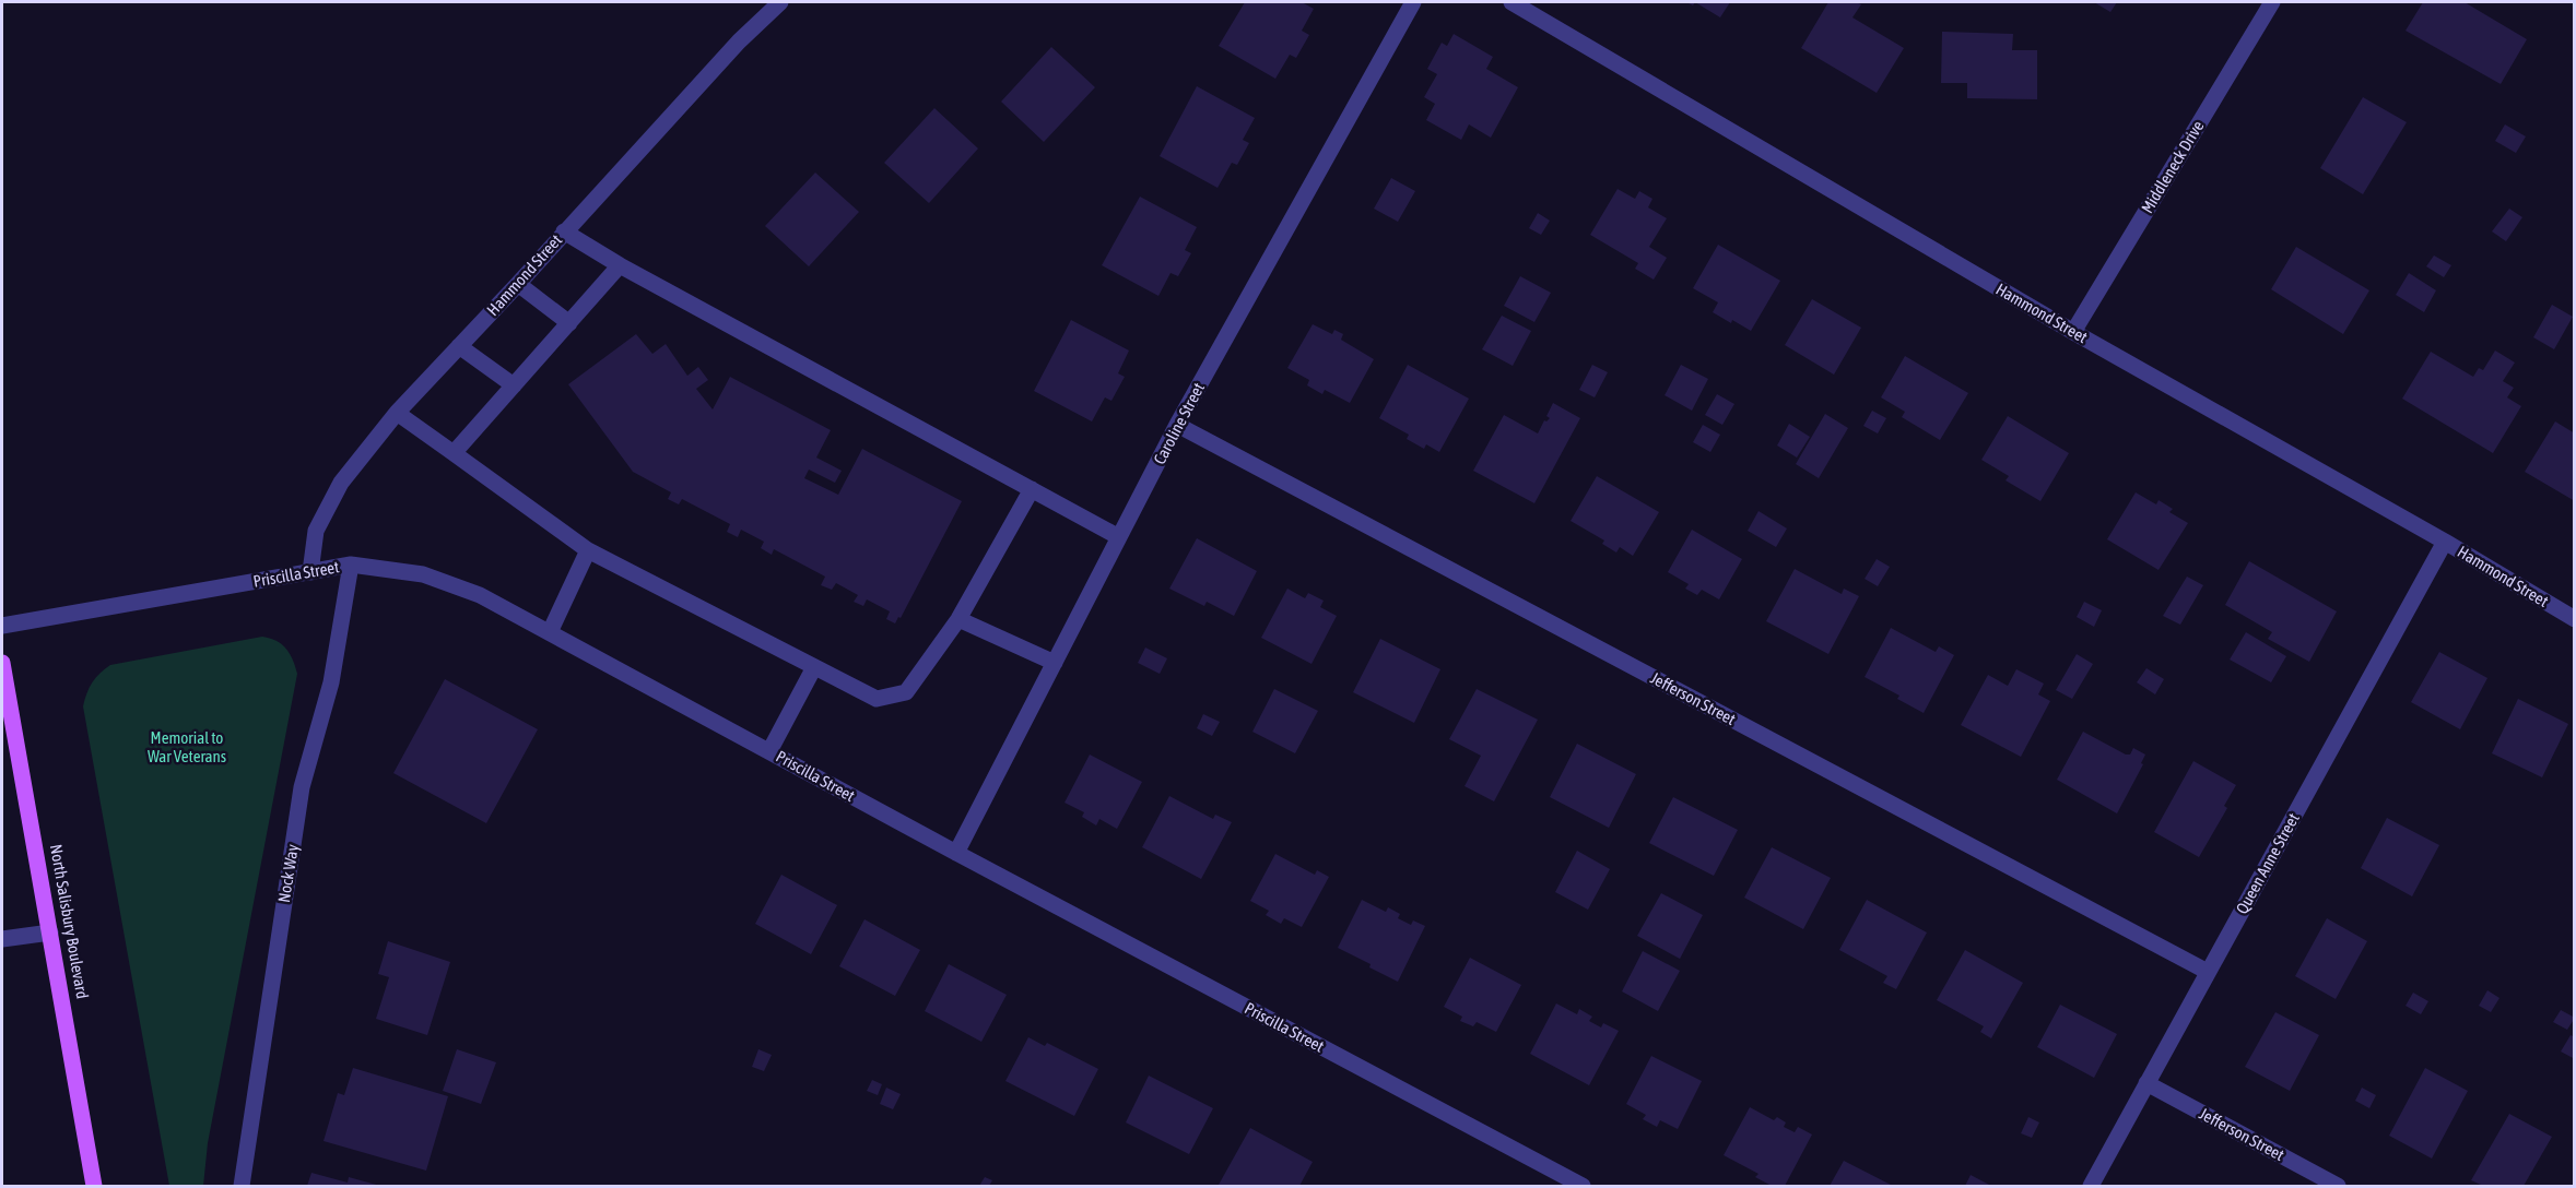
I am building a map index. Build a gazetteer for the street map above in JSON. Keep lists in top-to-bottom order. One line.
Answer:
{"streets":{"main road":["North Salisbury Boulevard"],"street":["Middleneck Drive","Hammond Street","Caroline Street","Priscilla Street","Jefferson Street","Queen Anne Street","Nock Way"]},"crossings":[["Middleneck Drive","Hammond Street"],["Hammond Street","Priscilla Street"],["Hammond Street","Queen Anne Street"],["Caroline Street","Priscilla Street"],["Caroline Street","Jefferson Street"],["Priscilla Street","Nock Way"],["Jefferson Street","Queen Anne Street"]],"parks":["Memorial to War Veterans"]}
